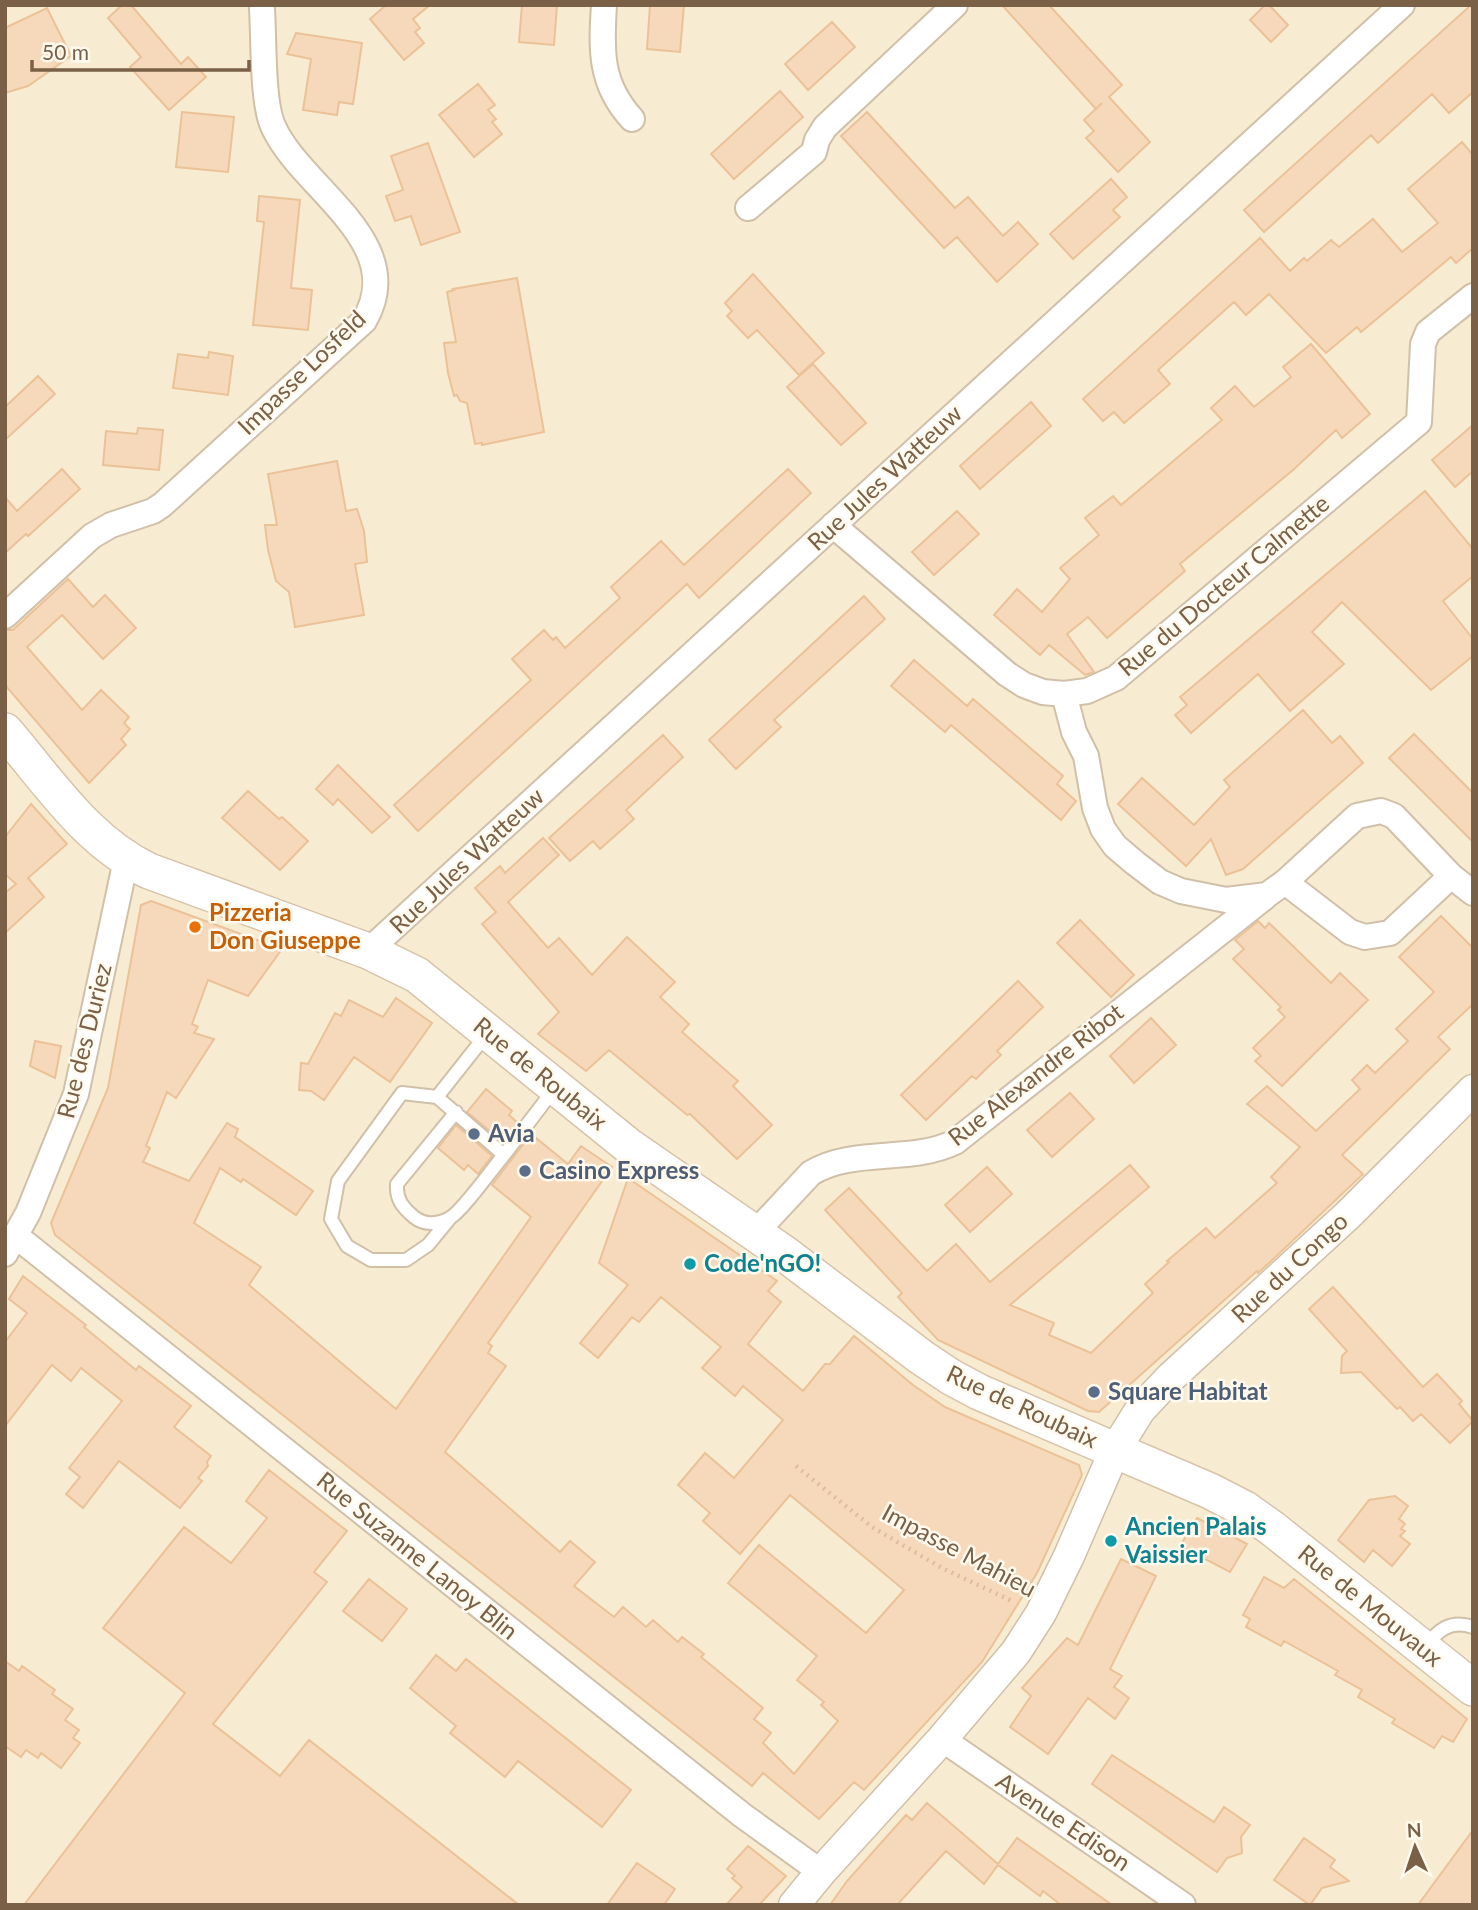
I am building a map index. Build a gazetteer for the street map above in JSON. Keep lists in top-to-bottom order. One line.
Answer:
{"streets":{"main road":["Rue de Roubaix","Rue de Mouvaux"],"street":["Impasse Losfeld","Rue Jules Watteuw","Rue du Docteur Calmette","Rue des Duriez","Rue Alexandre Ribot","Rue du Congo","Rue Suzanne Lanoy Blin","Avenue Edison"],"path":["Impasse Mahieu"]},"crossings":[["Rue Jules Watteuw","Rue du Docteur Calmette"],["Rue Jules Watteuw","Rue de Roubaix"],["Rue des Duriez","Rue de Roubaix"],["Rue des Duriez","Rue Suzanne Lanoy Blin"],["Rue de Roubaix","Rue Alexandre Ribot"],["Rue de Roubaix","Rue du Congo"],["Rue de Roubaix","Rue de Mouvaux"],["Rue du Congo","Impasse Mahieu"],["Rue du Congo","Rue Suzanne Lanoy Blin"],["Rue du Congo","Rue de Mouvaux"],["Rue du Congo","Avenue Edison"]],"places":["Pizzeria Don Giuseppe","Avia","Casino Express","Code'nGO!","Square Habitat","Ancien Palais Vaissier"],"scale_bar":"50 m","north":"top"}
